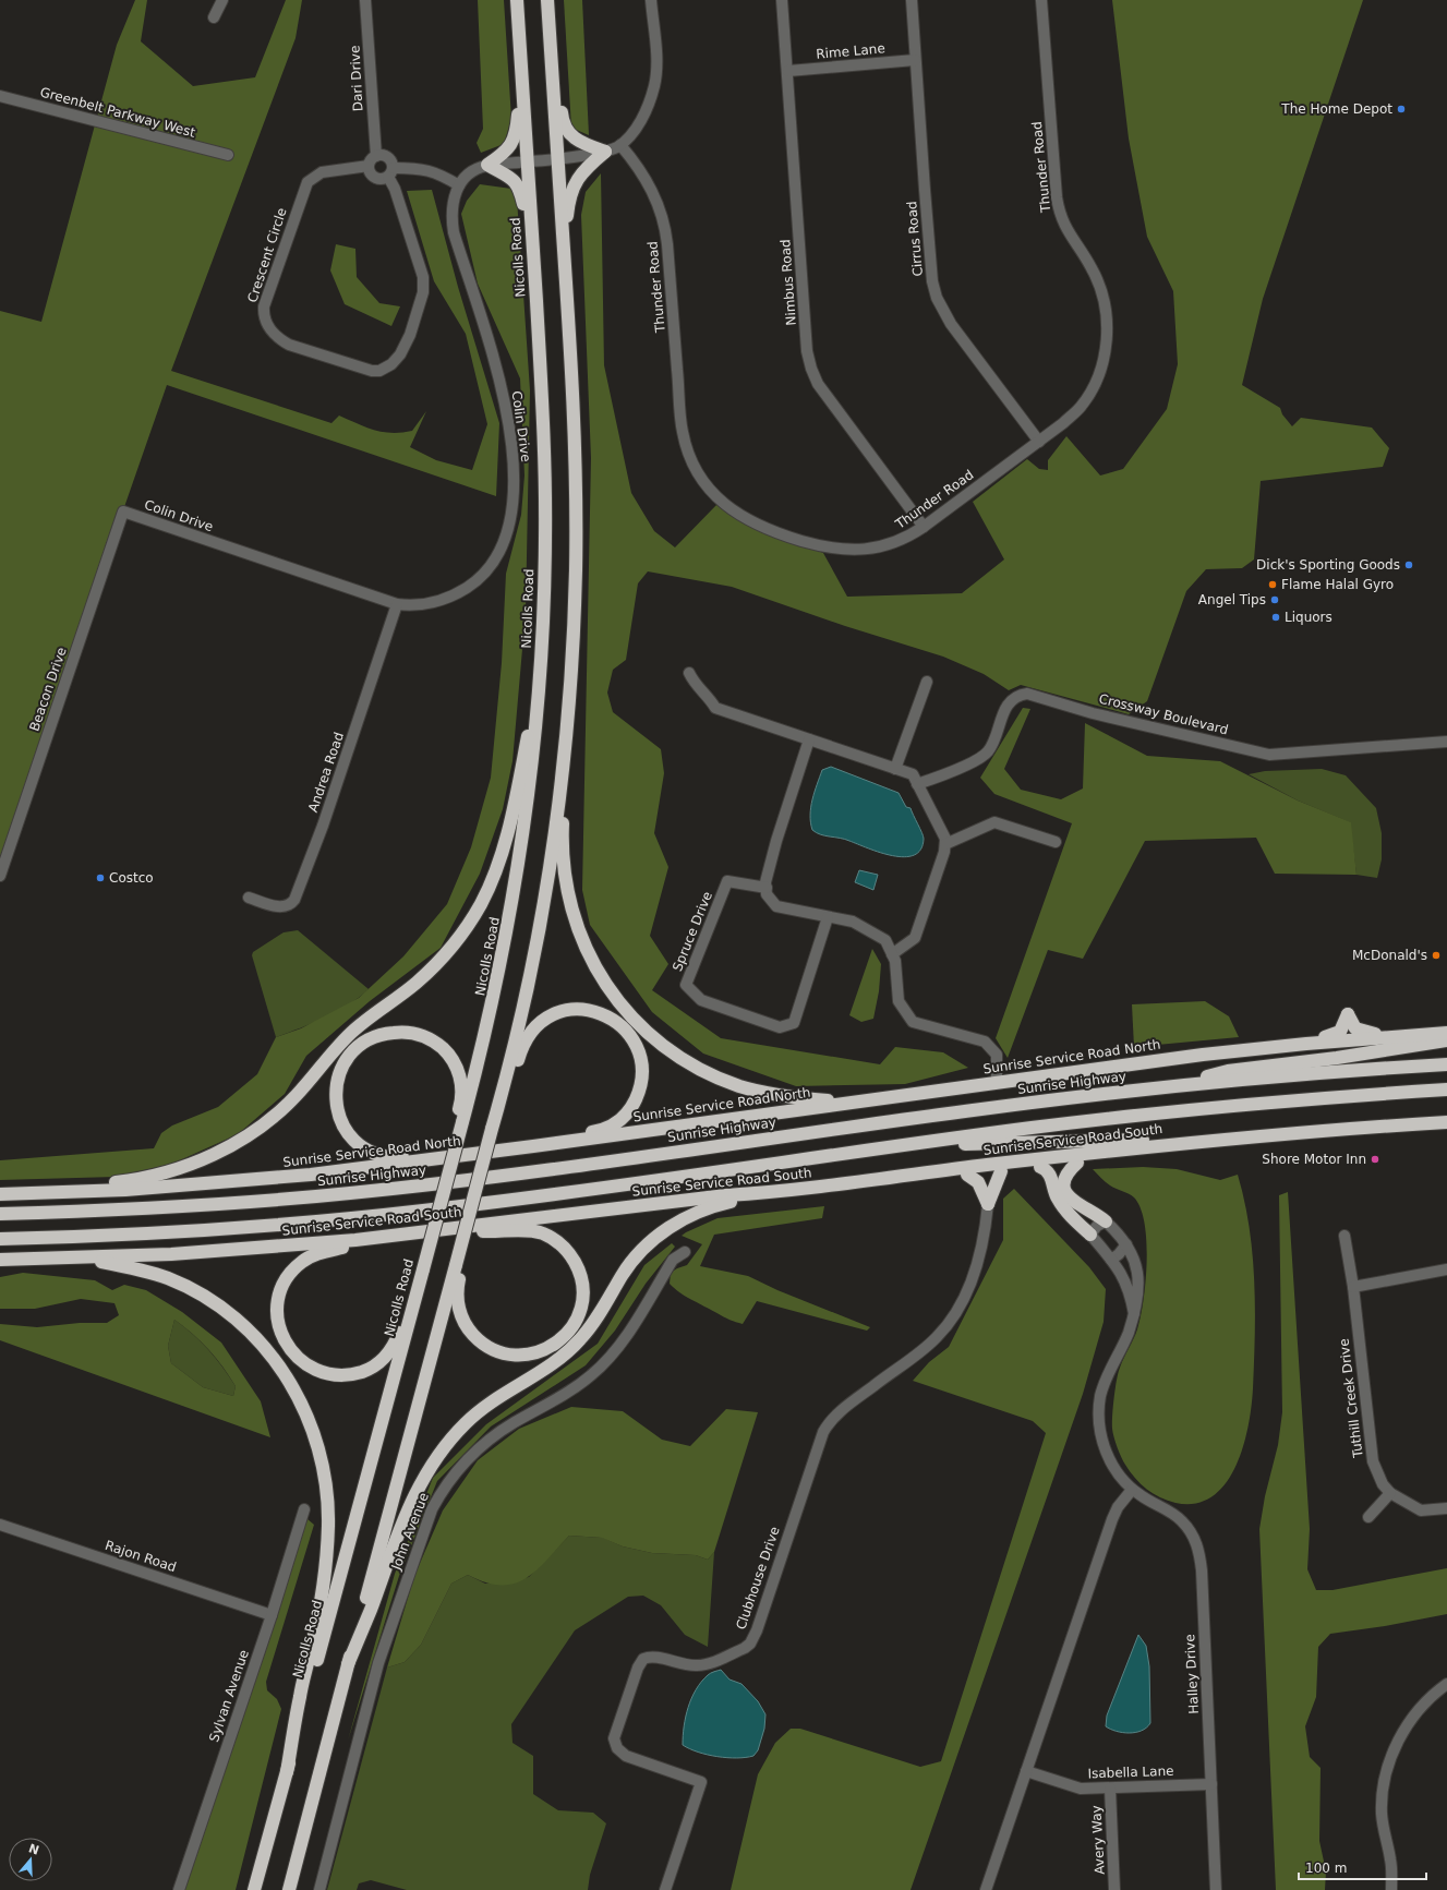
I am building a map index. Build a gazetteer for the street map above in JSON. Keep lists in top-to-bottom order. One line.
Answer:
{"streets":{"highway":["Nicolls Road","Sunrise Service Road North","Sunrise Highway","Sunrise Service Road South"],"street":["Rime Lane","Dari Drive","Greenbelt Parkway West","Thunder Road","Cirrus Road","Crescent Circle","Nimbus Road","Colin Drive","Beacon Drive","Crossway Boulevard","Andrea Road","Spruce Drive","Tuthill Creek Drive","John Avenue","Rajon Road","Clubhouse Drive","Halley Drive","Sylvan Avenue","Isabella Lane","Avery Way"]},"crossings":[["Rime Lane","Cirrus Road"],["Rime Lane","Nimbus Road"],["Dari Drive","Crescent Circle"],["Thunder Road","Cirrus Road"],["Thunder Road","Nimbus Road"],["Thunder Road","Colin Drive"],["Nicolls Road","Colin Drive"],["Colin Drive","Beacon Drive"],["Colin Drive","Andrea Road"],["Rajon Road","Sylvan Avenue"],["Halley Drive","Isabella Lane"],["Isabella Lane","Avery Way"]],"places":["The Home Depot","Dick's Sporting Goods","Flame Halal Gyro","Angel Tips","Liquors","Costco","McDonald's","Shore Motor Inn"],"scale_bar":"100 m","north":"top"}
